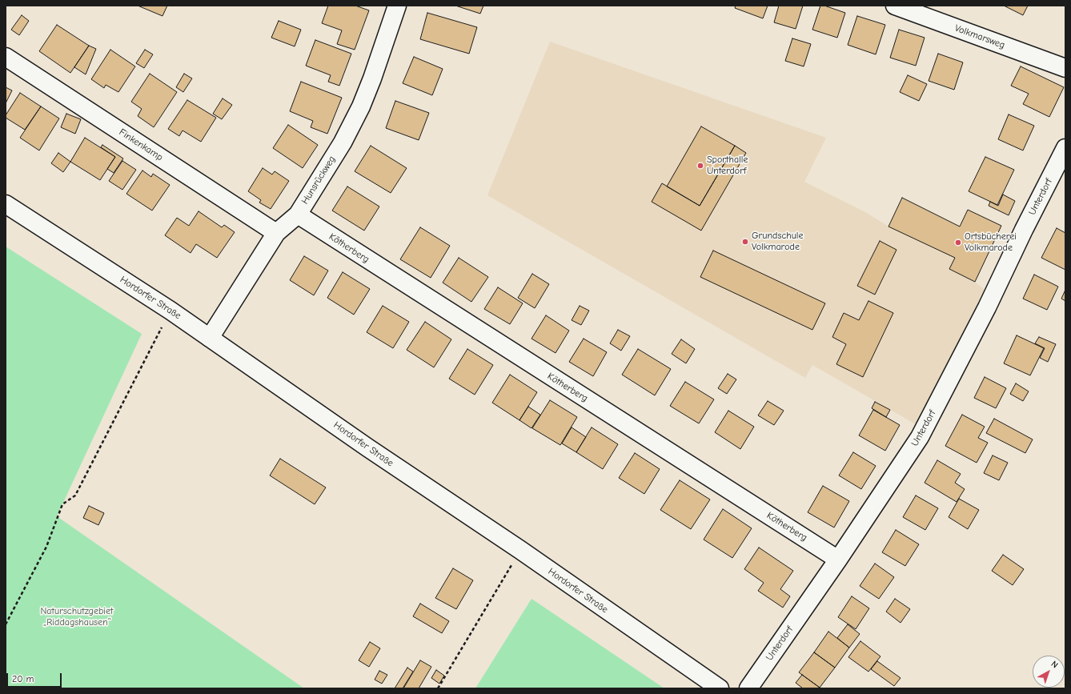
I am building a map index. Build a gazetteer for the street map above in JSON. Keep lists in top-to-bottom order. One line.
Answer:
{"streets":{"street":["Volkmarsweg","Finkenkamp","Hunsrückweg","Unterdorf","Kötherberg","Hordorfer Straße"]},"crossings":[["Finkenkamp","Hunsrückweg"],["Hunsrückweg","Kötherberg"],["Hunsrückweg","Hordorfer Straße"],["Unterdorf","Kötherberg"]],"parks":["Naturschutzgebiet „Riddagshausen“"],"places":["Sporthalle Unterdorf","Grundschule Volkmarode","Ortsbücherei Volkmarode"],"scale_bar":"20 m","north":"top right"}
